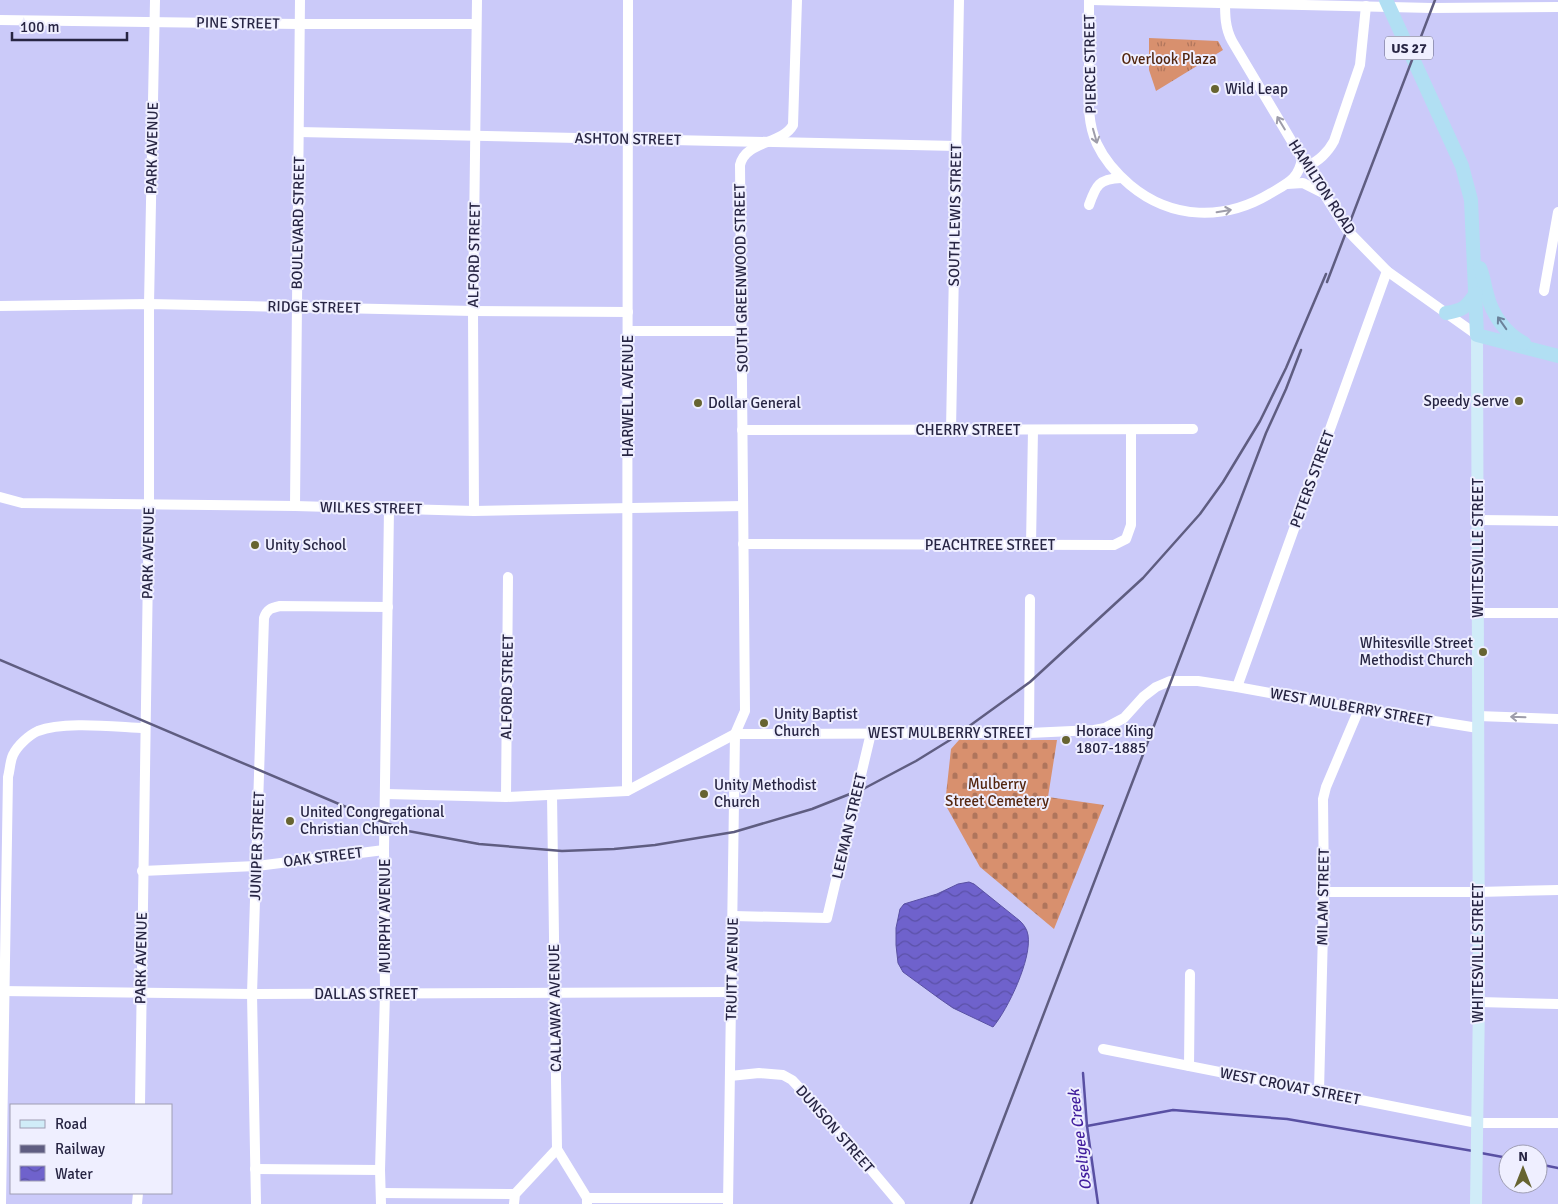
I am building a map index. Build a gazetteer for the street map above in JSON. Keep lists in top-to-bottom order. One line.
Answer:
{"streets":{"highway":["US 27","HAMILTON ROAD","WHITESVILLE STREET"],"street":["PINE STREET","PIERCE STREET","ASHTON STREET","PARK AVENUE","SOUTH LEWIS STREET","BOULEVARD STREET","ALFORD STREET","SOUTH GREENWOOD STREET","RIDGE STREET","HARWELL AVENUE","CHERRY STREET","PETERS STREET","WILKES STREET","PEACHTREE STREET","WEST MULBERRY STREET","LEEMAN STREET","JUNIPER STREET","OAK STREET","MILAM STREET","MURPHY AVENUE","TRUITT AVENUE","DALLAS STREET","CALLAWAY AVENUE","WEST CROVAT STREET","DUNSON STREET"]},"crossings":[["PINE STREET","PARK AVENUE"],["PINE STREET","BOULEVARD STREET"],["PINE STREET","ALFORD STREET"],["ASHTON STREET","SOUTH LEWIS STREET"],["ASHTON STREET","BOULEVARD STREET"],["ASHTON STREET","ALFORD STREET"],["ASHTON STREET","SOUTH GREENWOOD STREET"],["ASHTON STREET","HARWELL AVENUE"],["PARK AVENUE","RIDGE STREET"],["PARK AVENUE","WILKES STREET"],["PARK AVENUE","OAK STREET"],["PARK AVENUE","DALLAS STREET"],["HAMILTON ROAD","PETERS STREET"],["HAMILTON ROAD","WHITESVILLE STREET"],["SOUTH LEWIS STREET","CHERRY STREET"],["BOULEVARD STREET","RIDGE STREET"],["BOULEVARD STREET","WILKES STREET"],["ALFORD STREET","RIDGE STREET"],["ALFORD STREET","WILKES STREET"],["ALFORD STREET","WEST MULBERRY STREET"],["SOUTH GREENWOOD STREET","CHERRY STREET"],["SOUTH GREENWOOD STREET","WILKES STREET"],["SOUTH GREENWOOD STREET","PEACHTREE STREET"],["SOUTH GREENWOOD STREET","WEST MULBERRY STREET"],["SOUTH GREENWOOD STREET","TRUITT AVENUE"],["RIDGE STREET","HARWELL AVENUE"],["HARWELL AVENUE","WILKES STREET"],["HARWELL AVENUE","WEST MULBERRY STREET"],["CHERRY STREET","PEACHTREE STREET"],["PETERS STREET","WEST MULBERRY STREET"],["WILKES STREET","MURPHY AVENUE"],["WHITESVILLE STREET","WEST MULBERRY STREET"],["WHITESVILLE STREET","WEST CROVAT STREET"],["WEST MULBERRY STREET","LEEMAN STREET"],["WEST MULBERRY STREET","MILAM STREET"],["WEST MULBERRY STREET","MURPHY AVENUE"],["WEST MULBERRY STREET","TRUITT AVENUE"],["WEST MULBERRY STREET","CALLAWAY AVENUE"],["LEEMAN STREET","TRUITT AVENUE"],["JUNIPER STREET","OAK STREET"],["JUNIPER STREET","MURPHY AVENUE"],["JUNIPER STREET","DALLAS STREET"],["OAK STREET","MURPHY AVENUE"],["MILAM STREET","WEST CROVAT STREET"],["MURPHY AVENUE","DALLAS STREET"],["TRUITT AVENUE","DALLAS STREET"],["TRUITT AVENUE","DUNSON STREET"],["DALLAS STREET","CALLAWAY AVENUE"]],"water":["Oseligee Creek"],"parks":["Overlook Plaza","Mulberry Street Cemetery"],"places":["Wild Leap","Speedy Serve","Dollar General","Unity School","Whitesville Street Methodist Church","Unity Baptist Church","Horace King 1807-1885","Unity Methodist Church","United Congregational Christian Church"],"legend":["Road","Railway","Water"],"scale_bar":"100 m","north":"top"}
